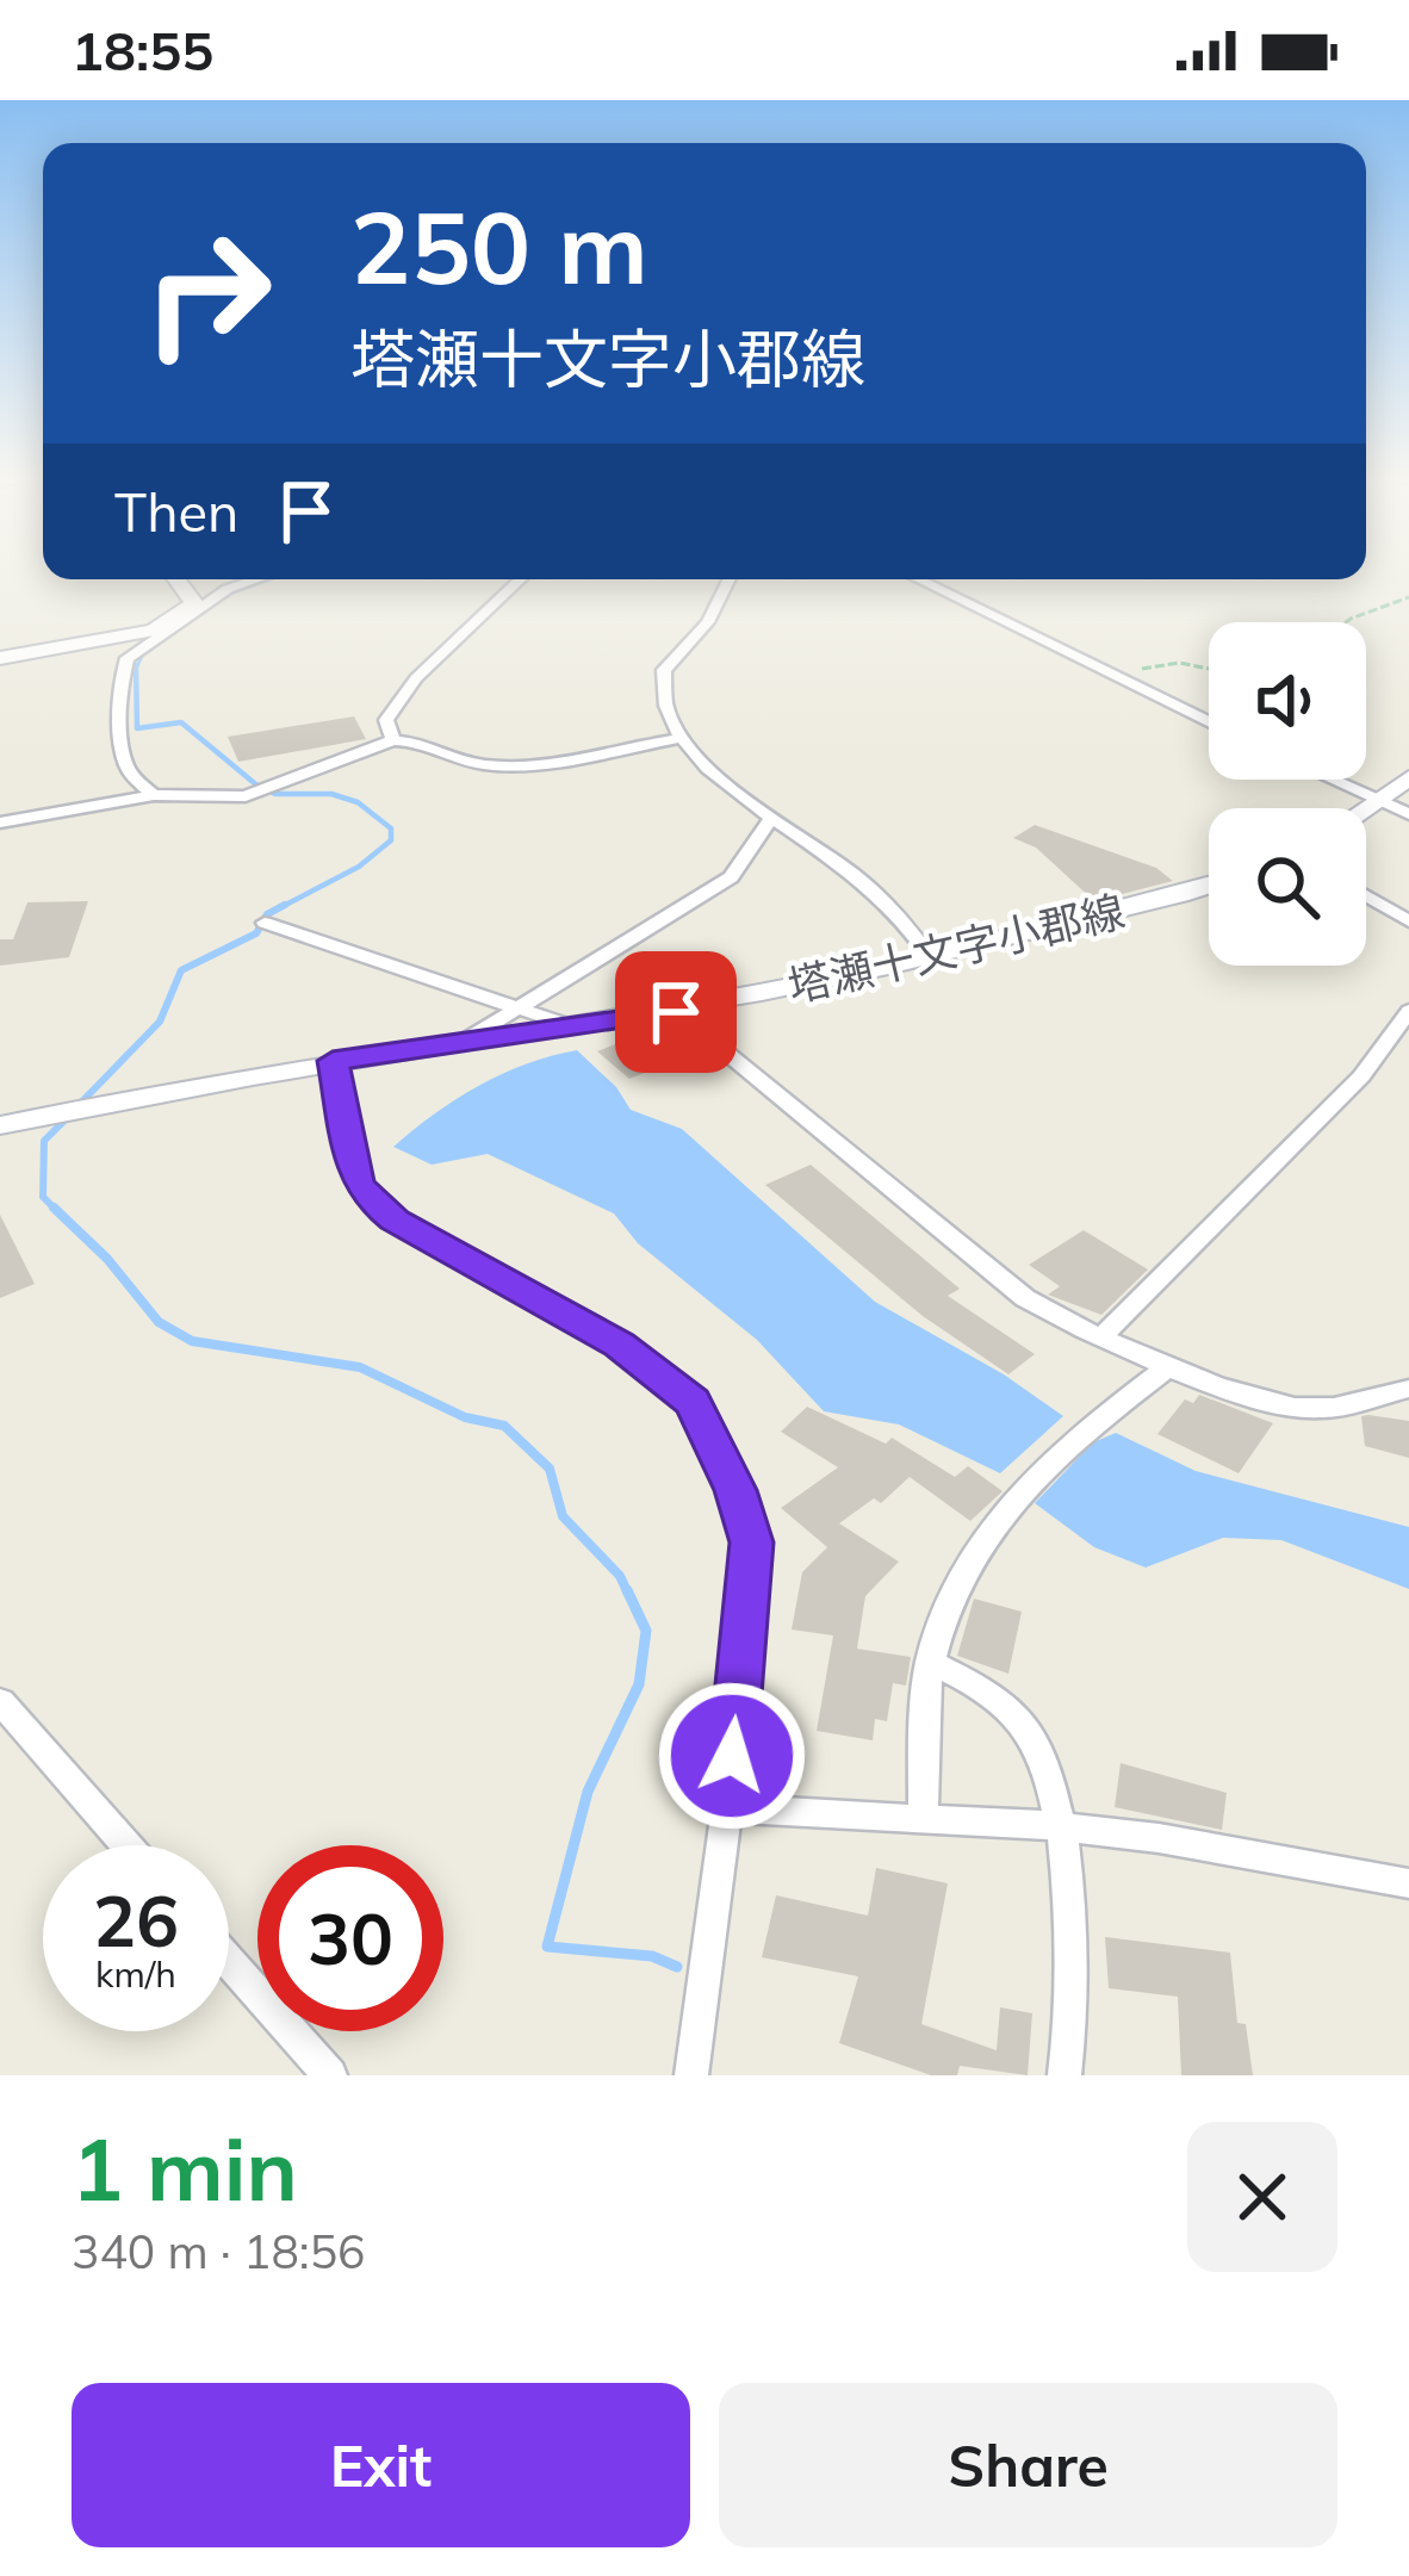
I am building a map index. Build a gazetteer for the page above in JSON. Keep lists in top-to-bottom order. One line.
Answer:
{"streets":{"main road":["塔瀬十文字小郡線"]},"page":{"status":"18:55","turn":["250 m","塔瀬十文字小郡線"],"then":"Then","speed":"26 km/h","limit":"30","heading":["1 min","340 m · 18:56"],"buttons":["Exit","Share"]}}
